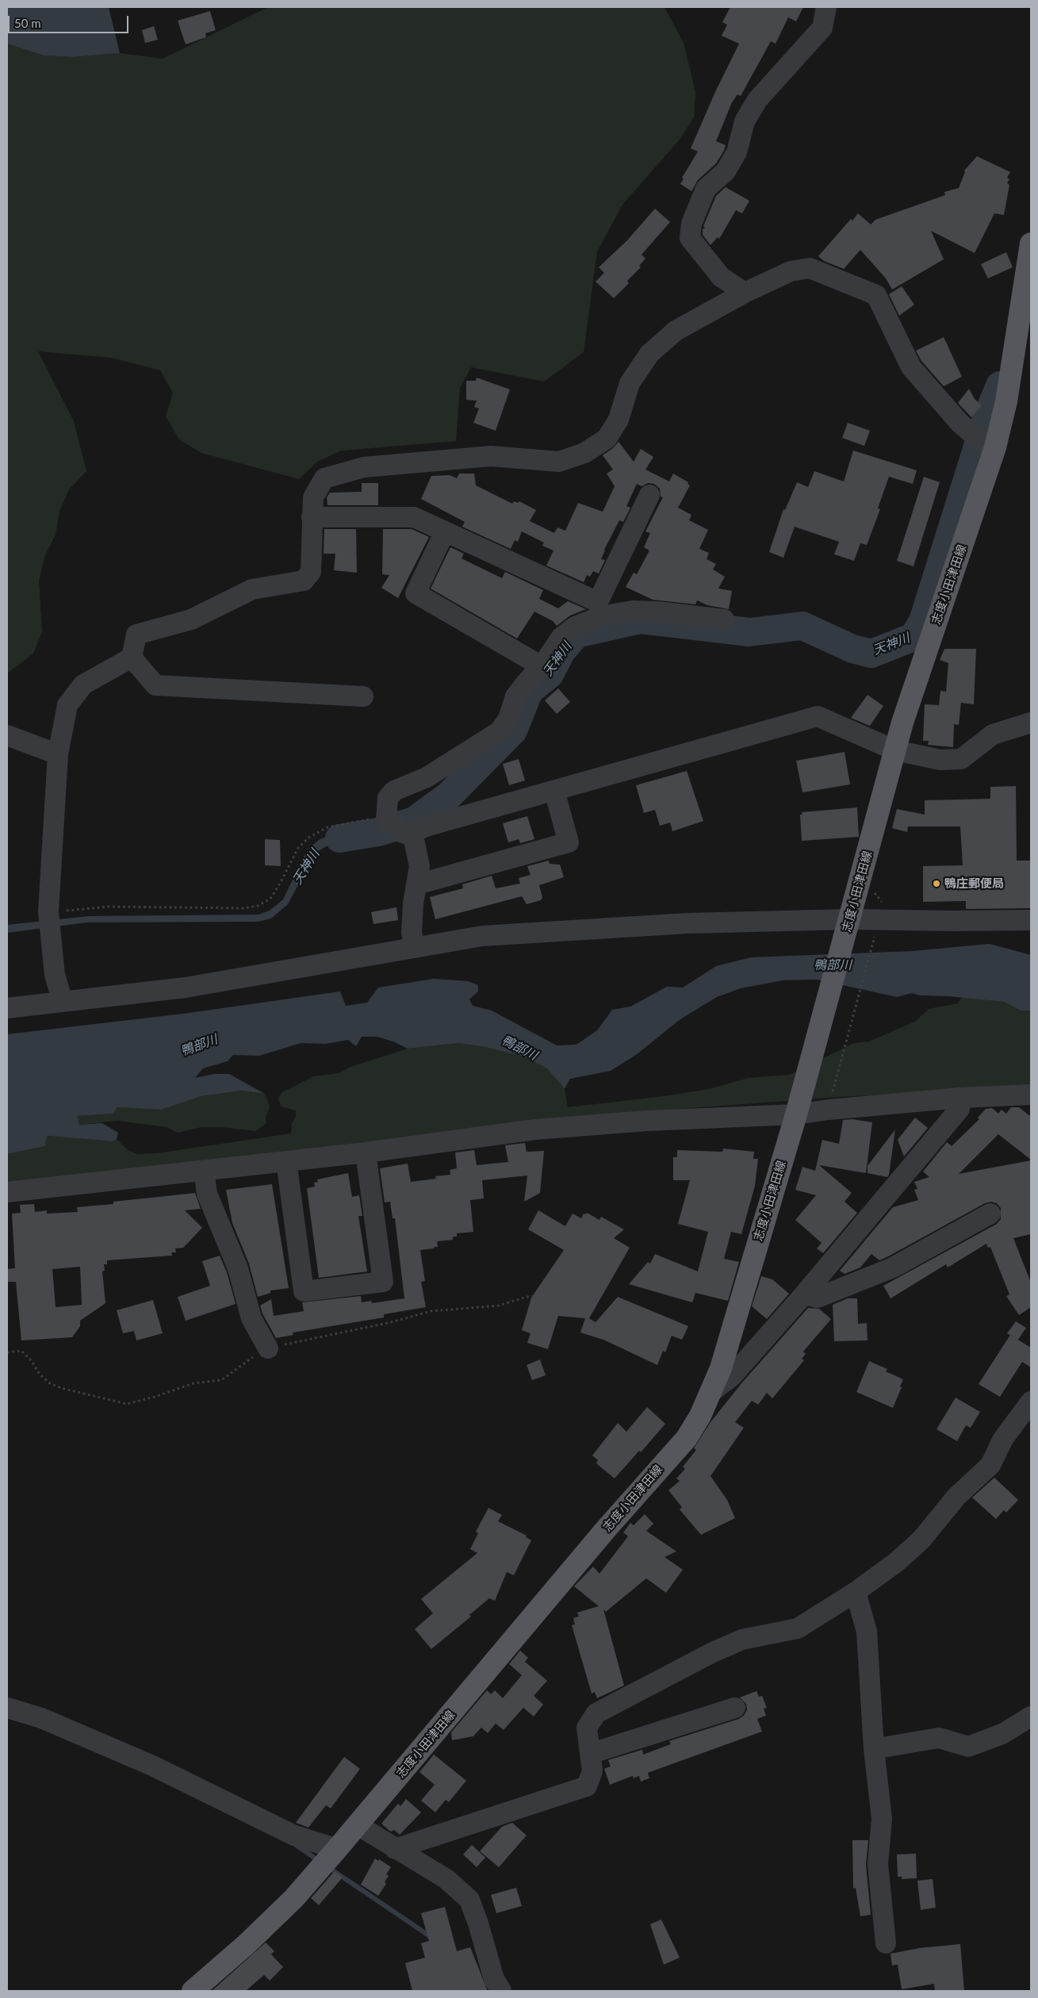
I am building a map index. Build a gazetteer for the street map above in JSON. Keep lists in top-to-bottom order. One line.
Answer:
{"streets":{"main road":["志度小田津田線"]},"water":["天神川","鴨部川"],"places":["鴨庄郵便局"],"scale_bar":"50 m"}
